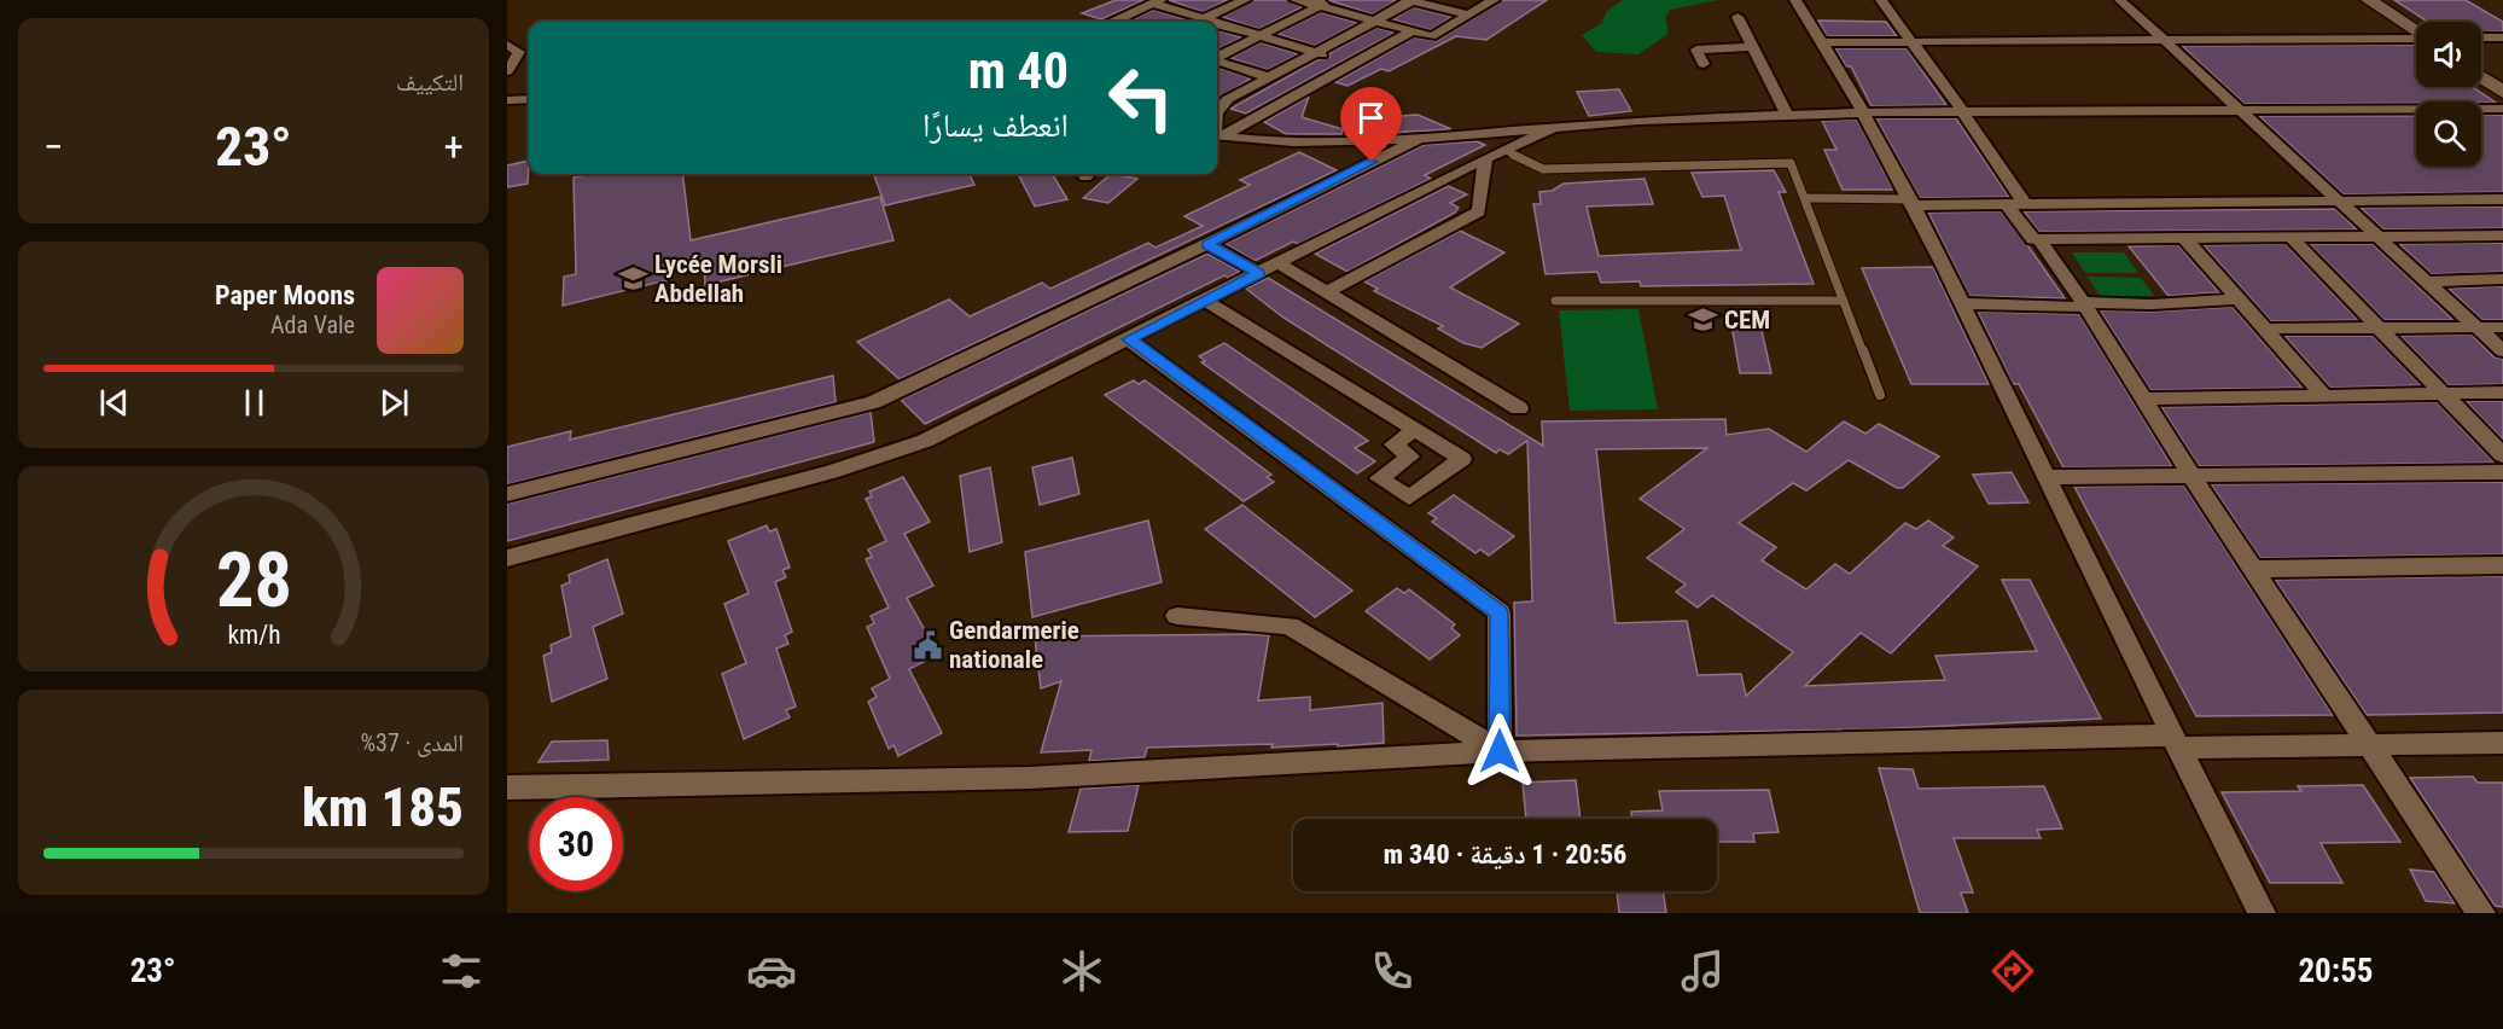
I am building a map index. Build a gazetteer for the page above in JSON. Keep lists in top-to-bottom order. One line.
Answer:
{"places":{"school or university":["Lycée Morsli Abdellah","CEM"],"public building":["Gendarmerie nationale"]},"page":{"tile":["التكييف",["المدى · 37%","185 km"]],"turn":["40 m","انعطف يسارًا"],"heat":["−","23°","+"],"song":["Paper Moons","Ada Vale"],"limit":"30","trip":"20:56 · 1 دقيقة · 340 m","tabs":["20:55","23°"],"gauge":["28","km/h"]}}
